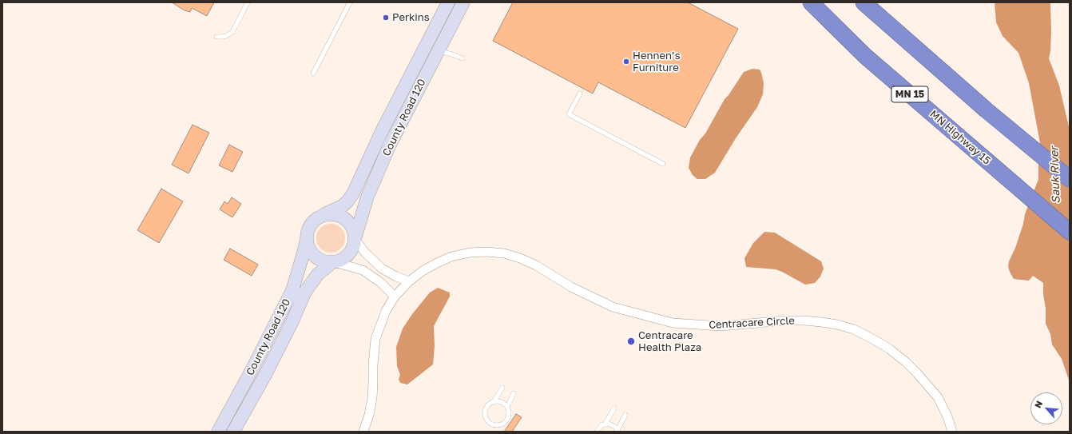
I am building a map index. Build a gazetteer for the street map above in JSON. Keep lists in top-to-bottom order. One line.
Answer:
{"streets":{"highway":["MN 15","MN Highway 15"],"street":["County Road 120","Centracare Circle"]},"water":["Sauk River"],"places":["Perkins","Hennen’s Furniture","Centracare Health Plaza"],"north":"top left"}
